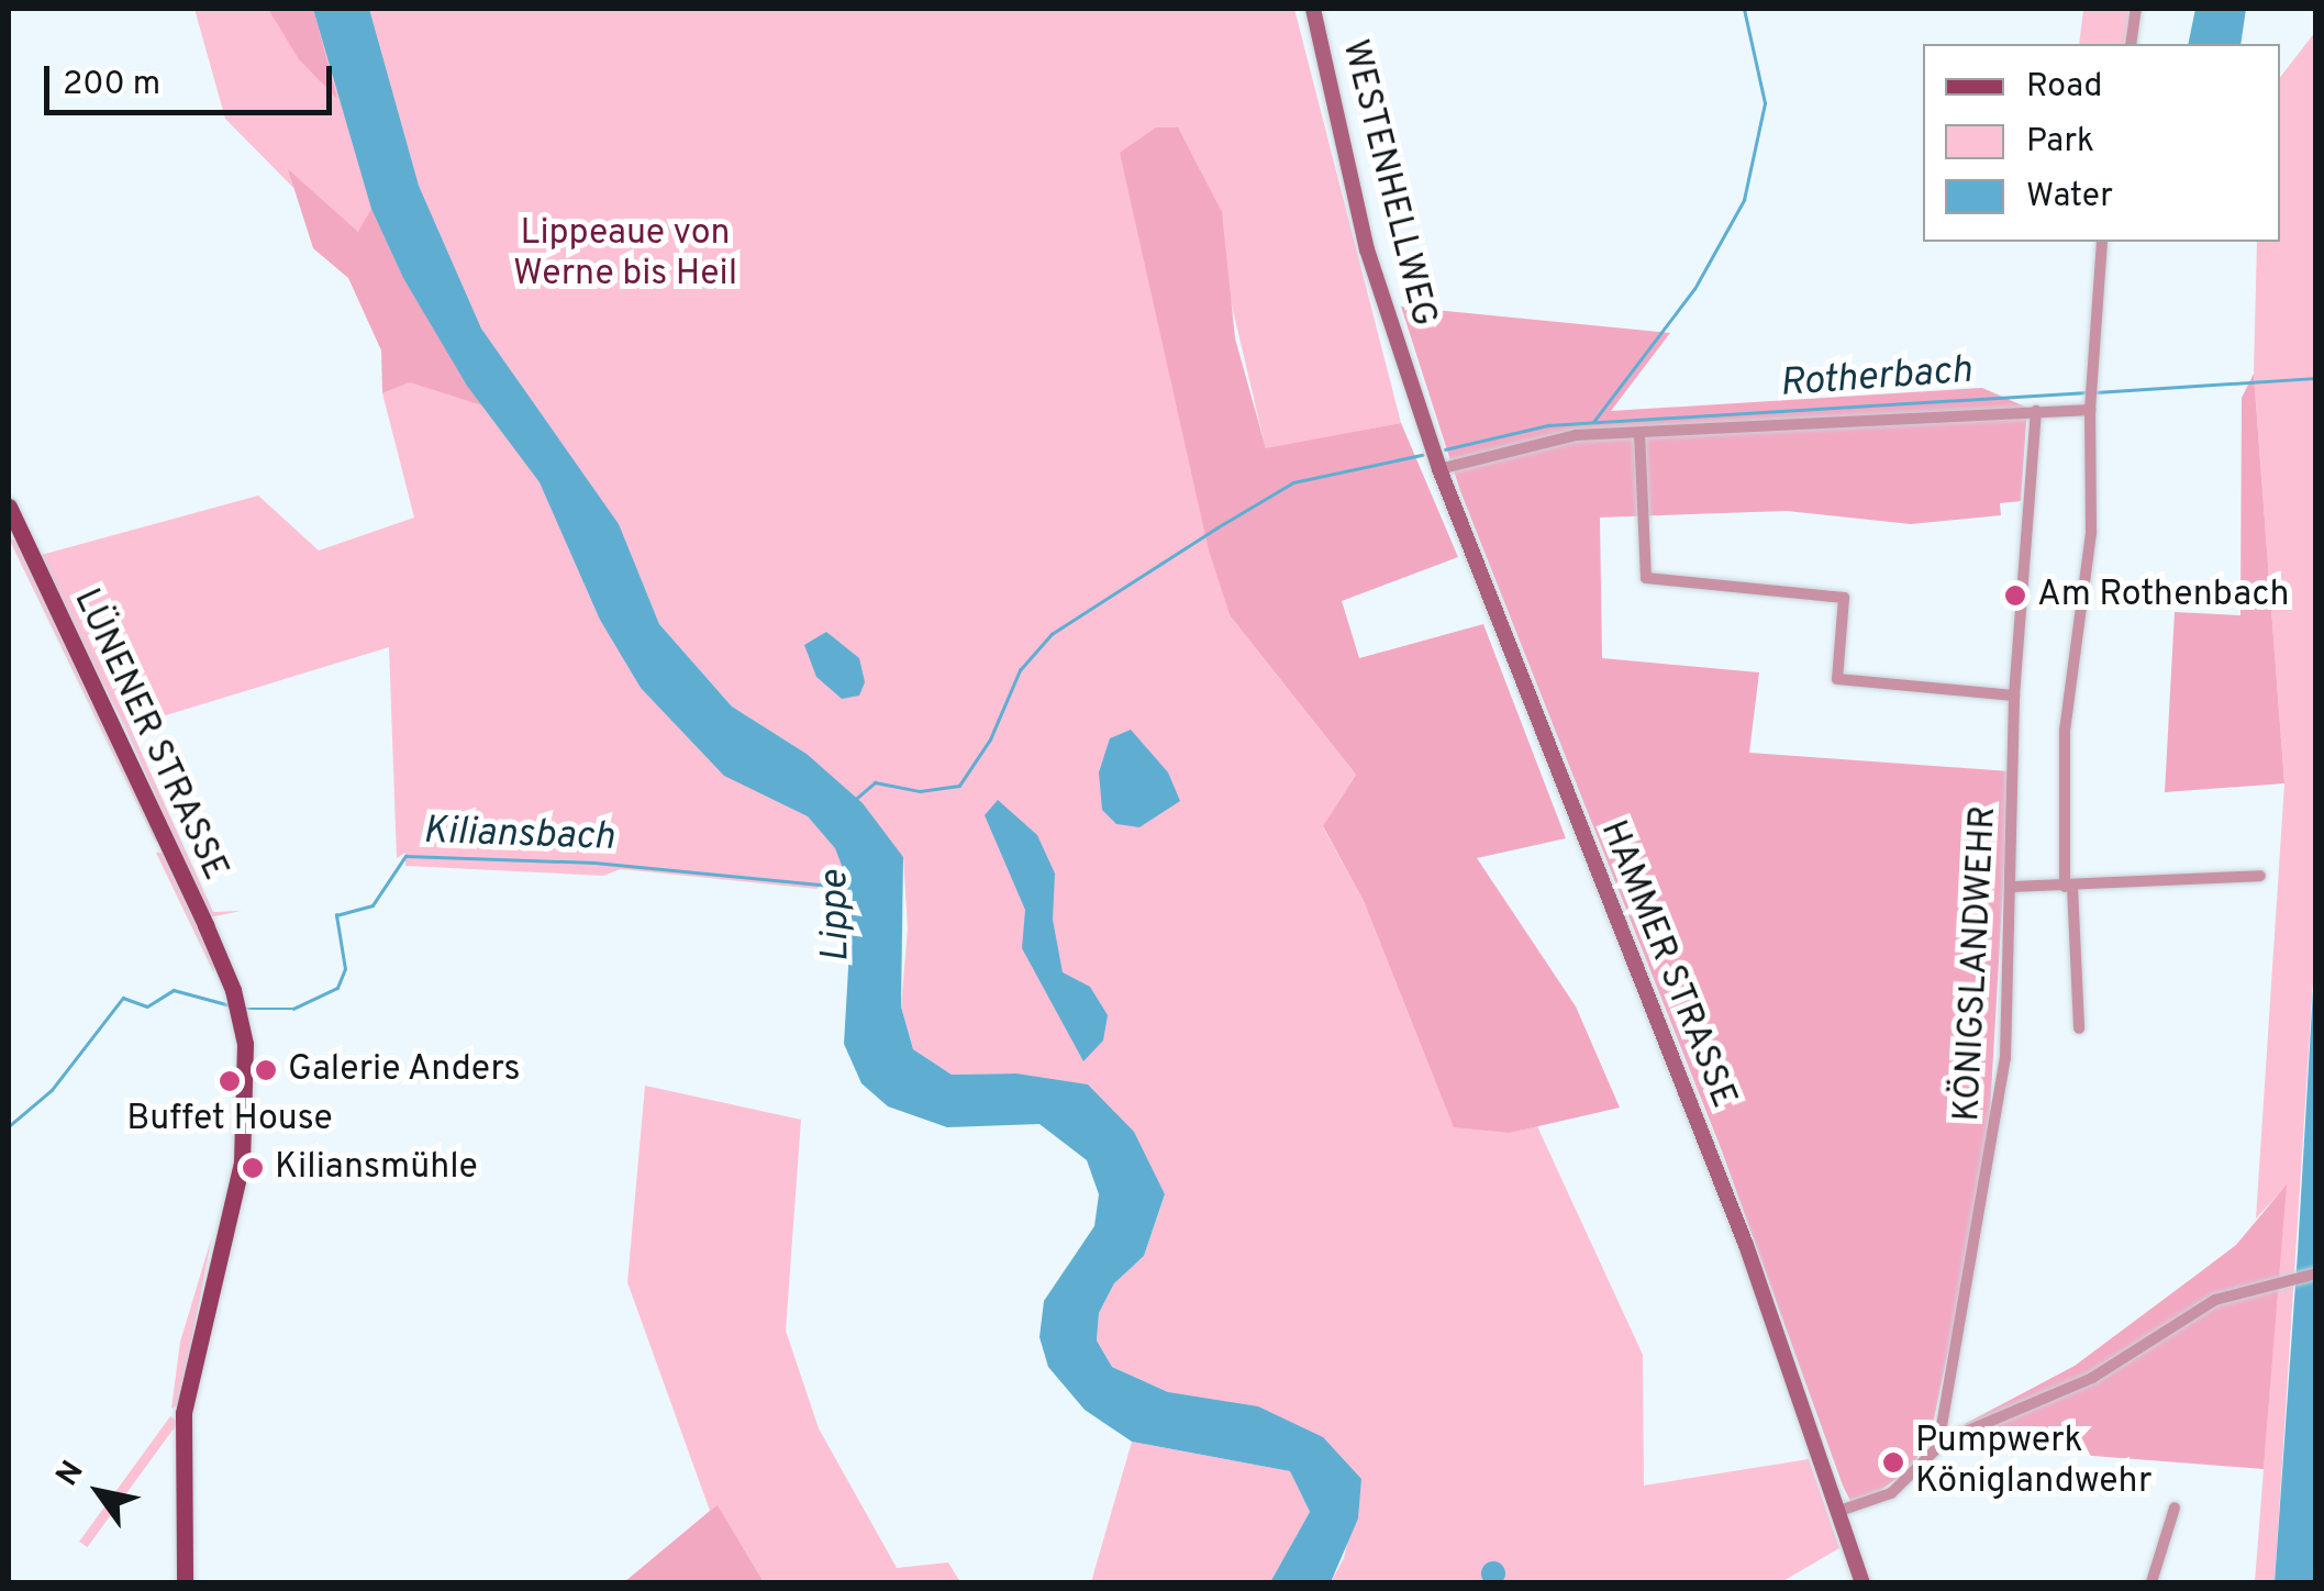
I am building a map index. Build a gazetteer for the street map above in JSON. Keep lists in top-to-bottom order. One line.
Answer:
{"streets":{"main road":["WESTENHELLWEG","LÜNENER STRASSE","HAMMER STRASSE"],"street":["KÖNIGSLANDWEHR"]},"crossings":[["WESTENHELLWEG","HAMMER STRASSE"]],"water":["Rotherbach","Kiliansbach","Lippe"],"parks":["Lippeaue von Werne bis Heil"],"places":["Am Rothenbach","Galerie Anders","Buffet House","Kiliansmühle","Pumpwerk Königlandwehr"],"legend":["Road","Park","Water"],"scale_bar":"200 m","north":"top left"}
